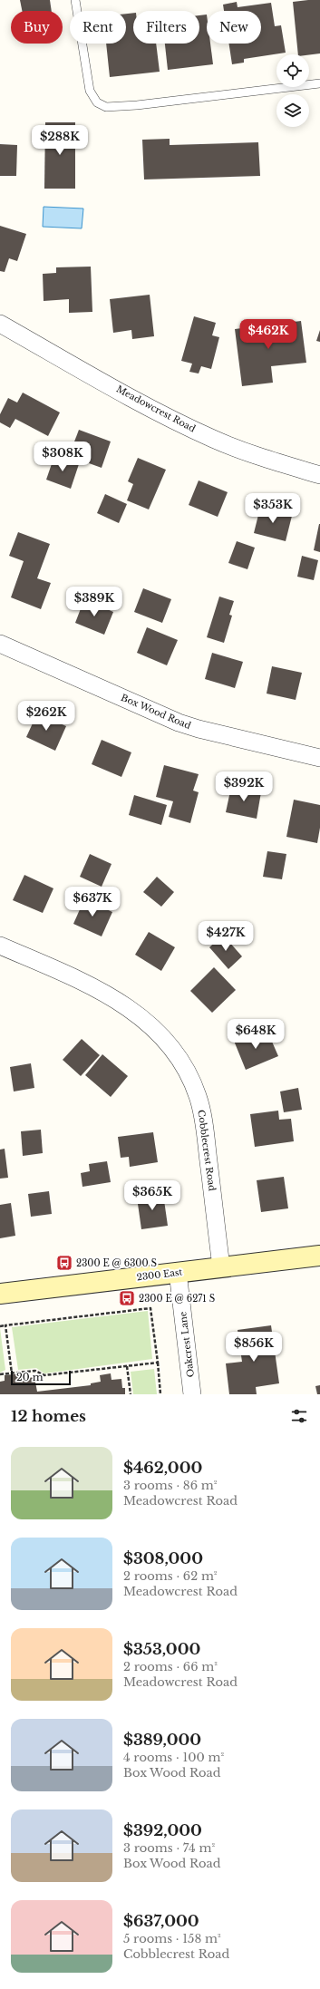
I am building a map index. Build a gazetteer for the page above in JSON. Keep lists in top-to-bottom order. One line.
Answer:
{"streets":{"street":["Meadowcrest Road","Box Wood Road","Cobblecrest Road","2300 East","Oakcrest Lane"]},"crossings":[["Cobblecrest Road","2300 East"],["2300 East","Oakcrest Lane"]],"places":{"bus stop":["2300 E @ 6300 S","2300 E @ 6271 S"]},"scale_bar":"20 m","page":{"chip":["Buy","Rent","Filters","New"],"price":["$288K","$462K","$308K","$353K","$389K","$262K","$392K","$637K","$427K","$648K","$365K","$856K"],"scale":"20 m","heading":"12 homes","list":[{"name":"$462,000","note":"3 rooms · 86 m² · Meadowcrest Road"},{"name":"$308,000","note":"2 rooms · 62 m² · Meadowcrest Road"},{"name":"$353,000","note":"2 rooms · 66 m² · Meadowcrest Road"},{"name":"$389,000","note":"4 rooms · 100 m² · Box Wood Road"},{"name":"$392,000","note":"3 rooms · 74 m² · Box Wood Road"},{"name":"$637,000","note":"5 rooms · 158 m² · Cobblecrest Road"}]}}
